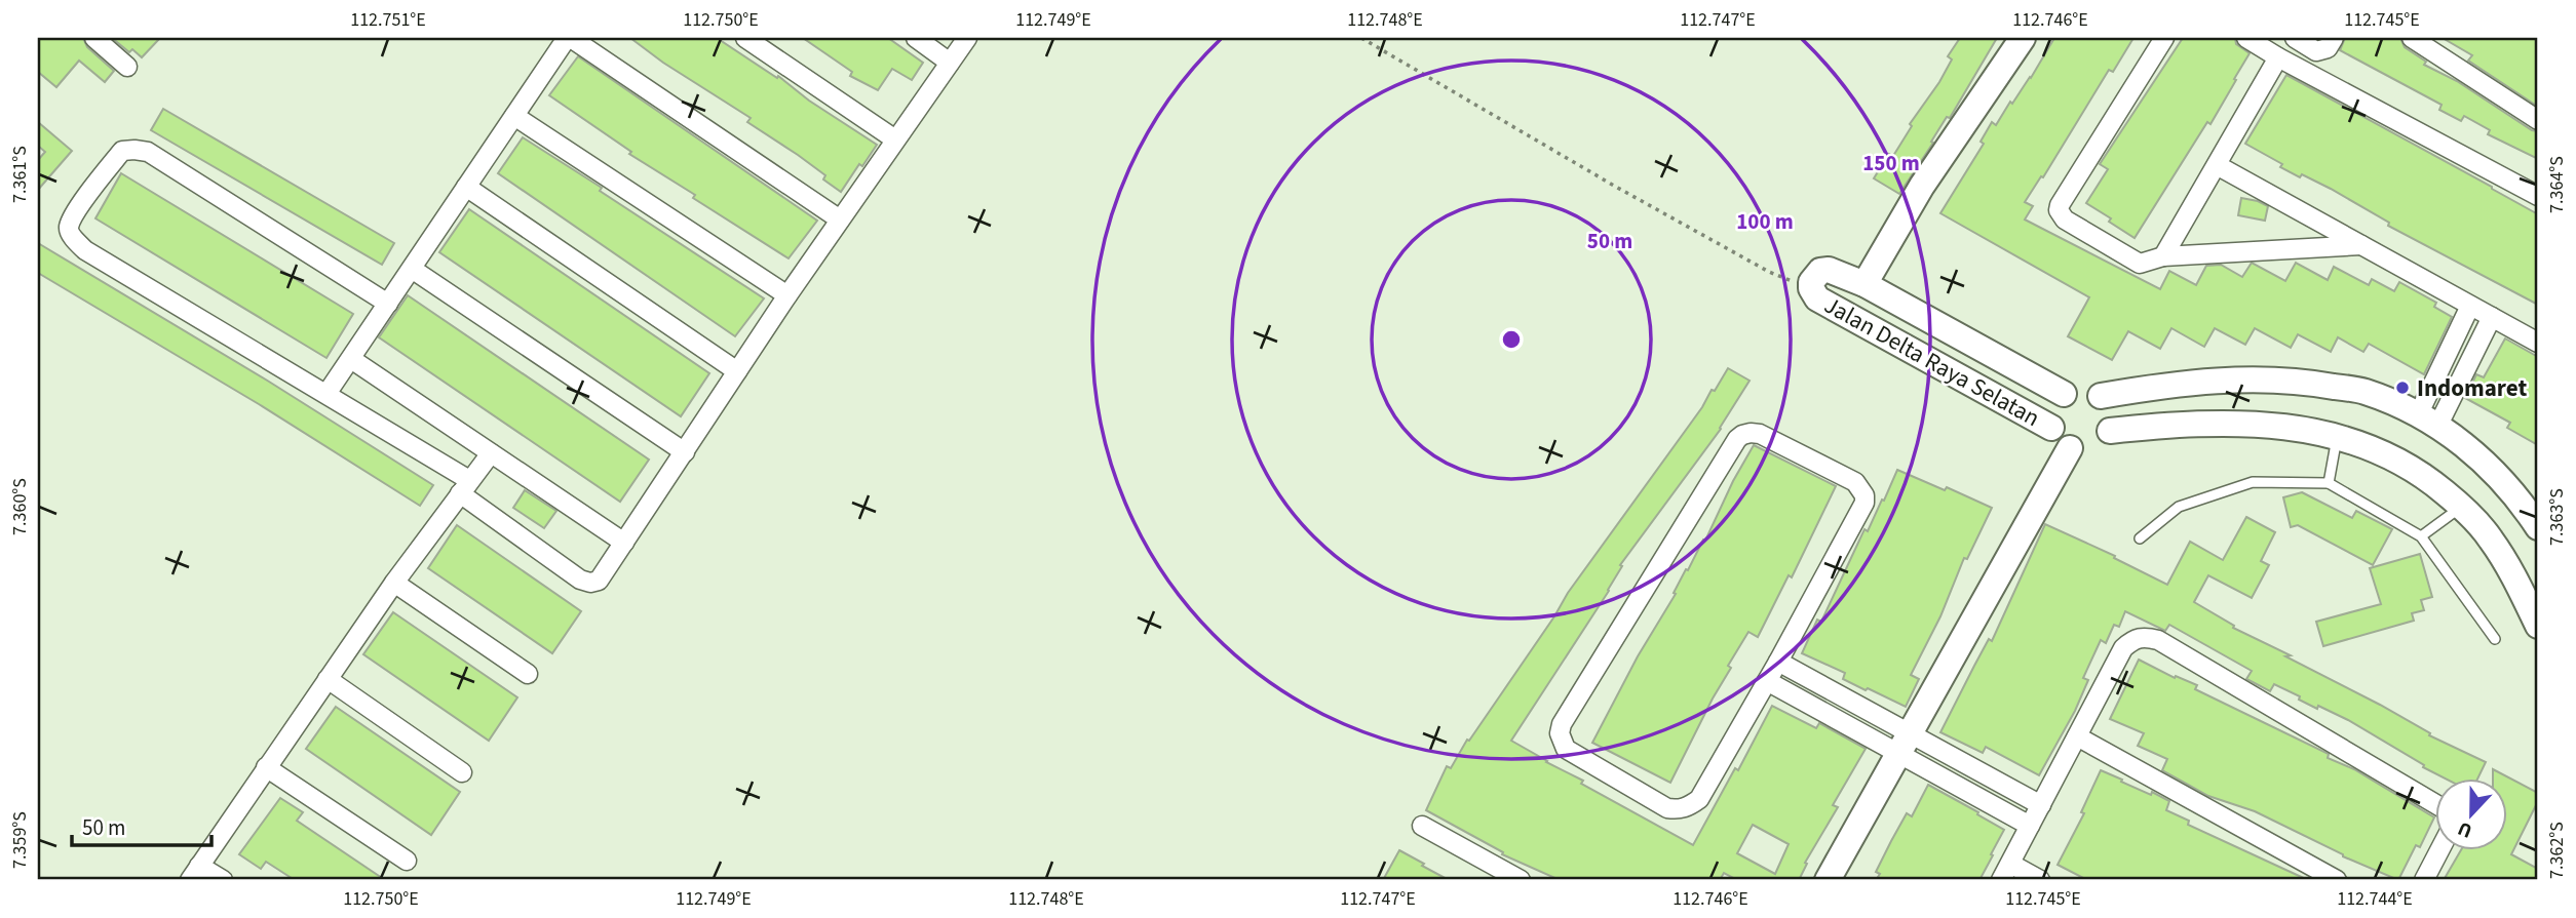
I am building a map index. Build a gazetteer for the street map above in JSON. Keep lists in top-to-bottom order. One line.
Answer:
{"streets":{"street":["Jalan Delta Raya Selatan"]},"places":["Indomaret"],"scale_bar":"50 m","north":"bottom","coordinates":["112.751°E","112.750°E","112.749°E","112.748°E","112.747°E","112.746°E","112.745°E","7.361°S","7.364°S","7.360°S","7.363°S","7.359°S","7.362°S","112.744°E"],"rings":["150 m","100 m","50 m"]}
